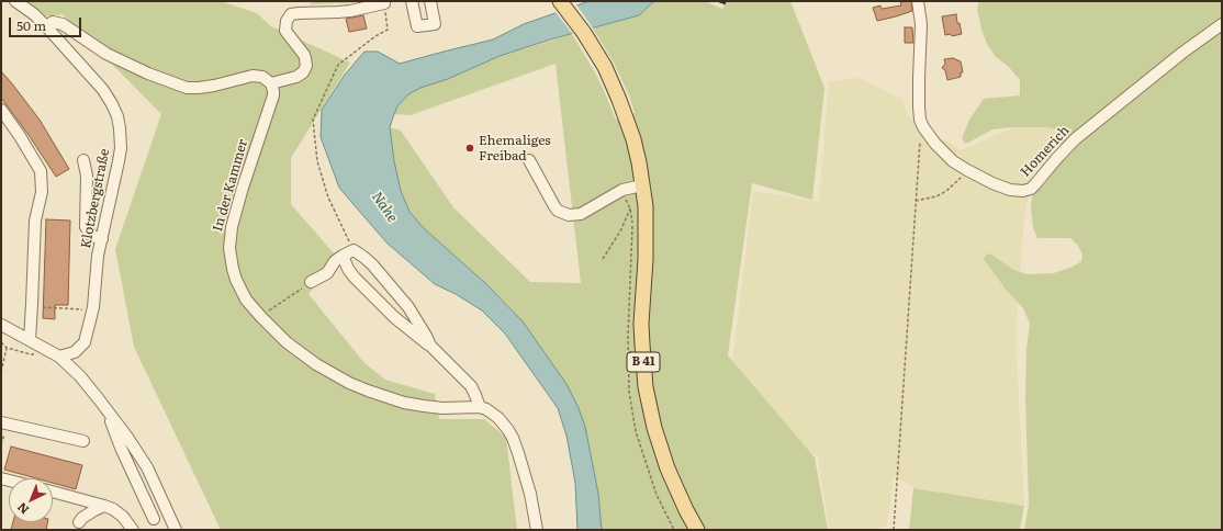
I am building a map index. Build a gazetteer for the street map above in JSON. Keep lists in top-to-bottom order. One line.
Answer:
{"streets":{"main road":["B 41"],"street":["Homerich","In der Kammer","Klotzbergstraße"]},"water":["Nahe"],"places":["Ehemaliges Freibad"],"scale_bar":"50 m","north":"bottom left"}
